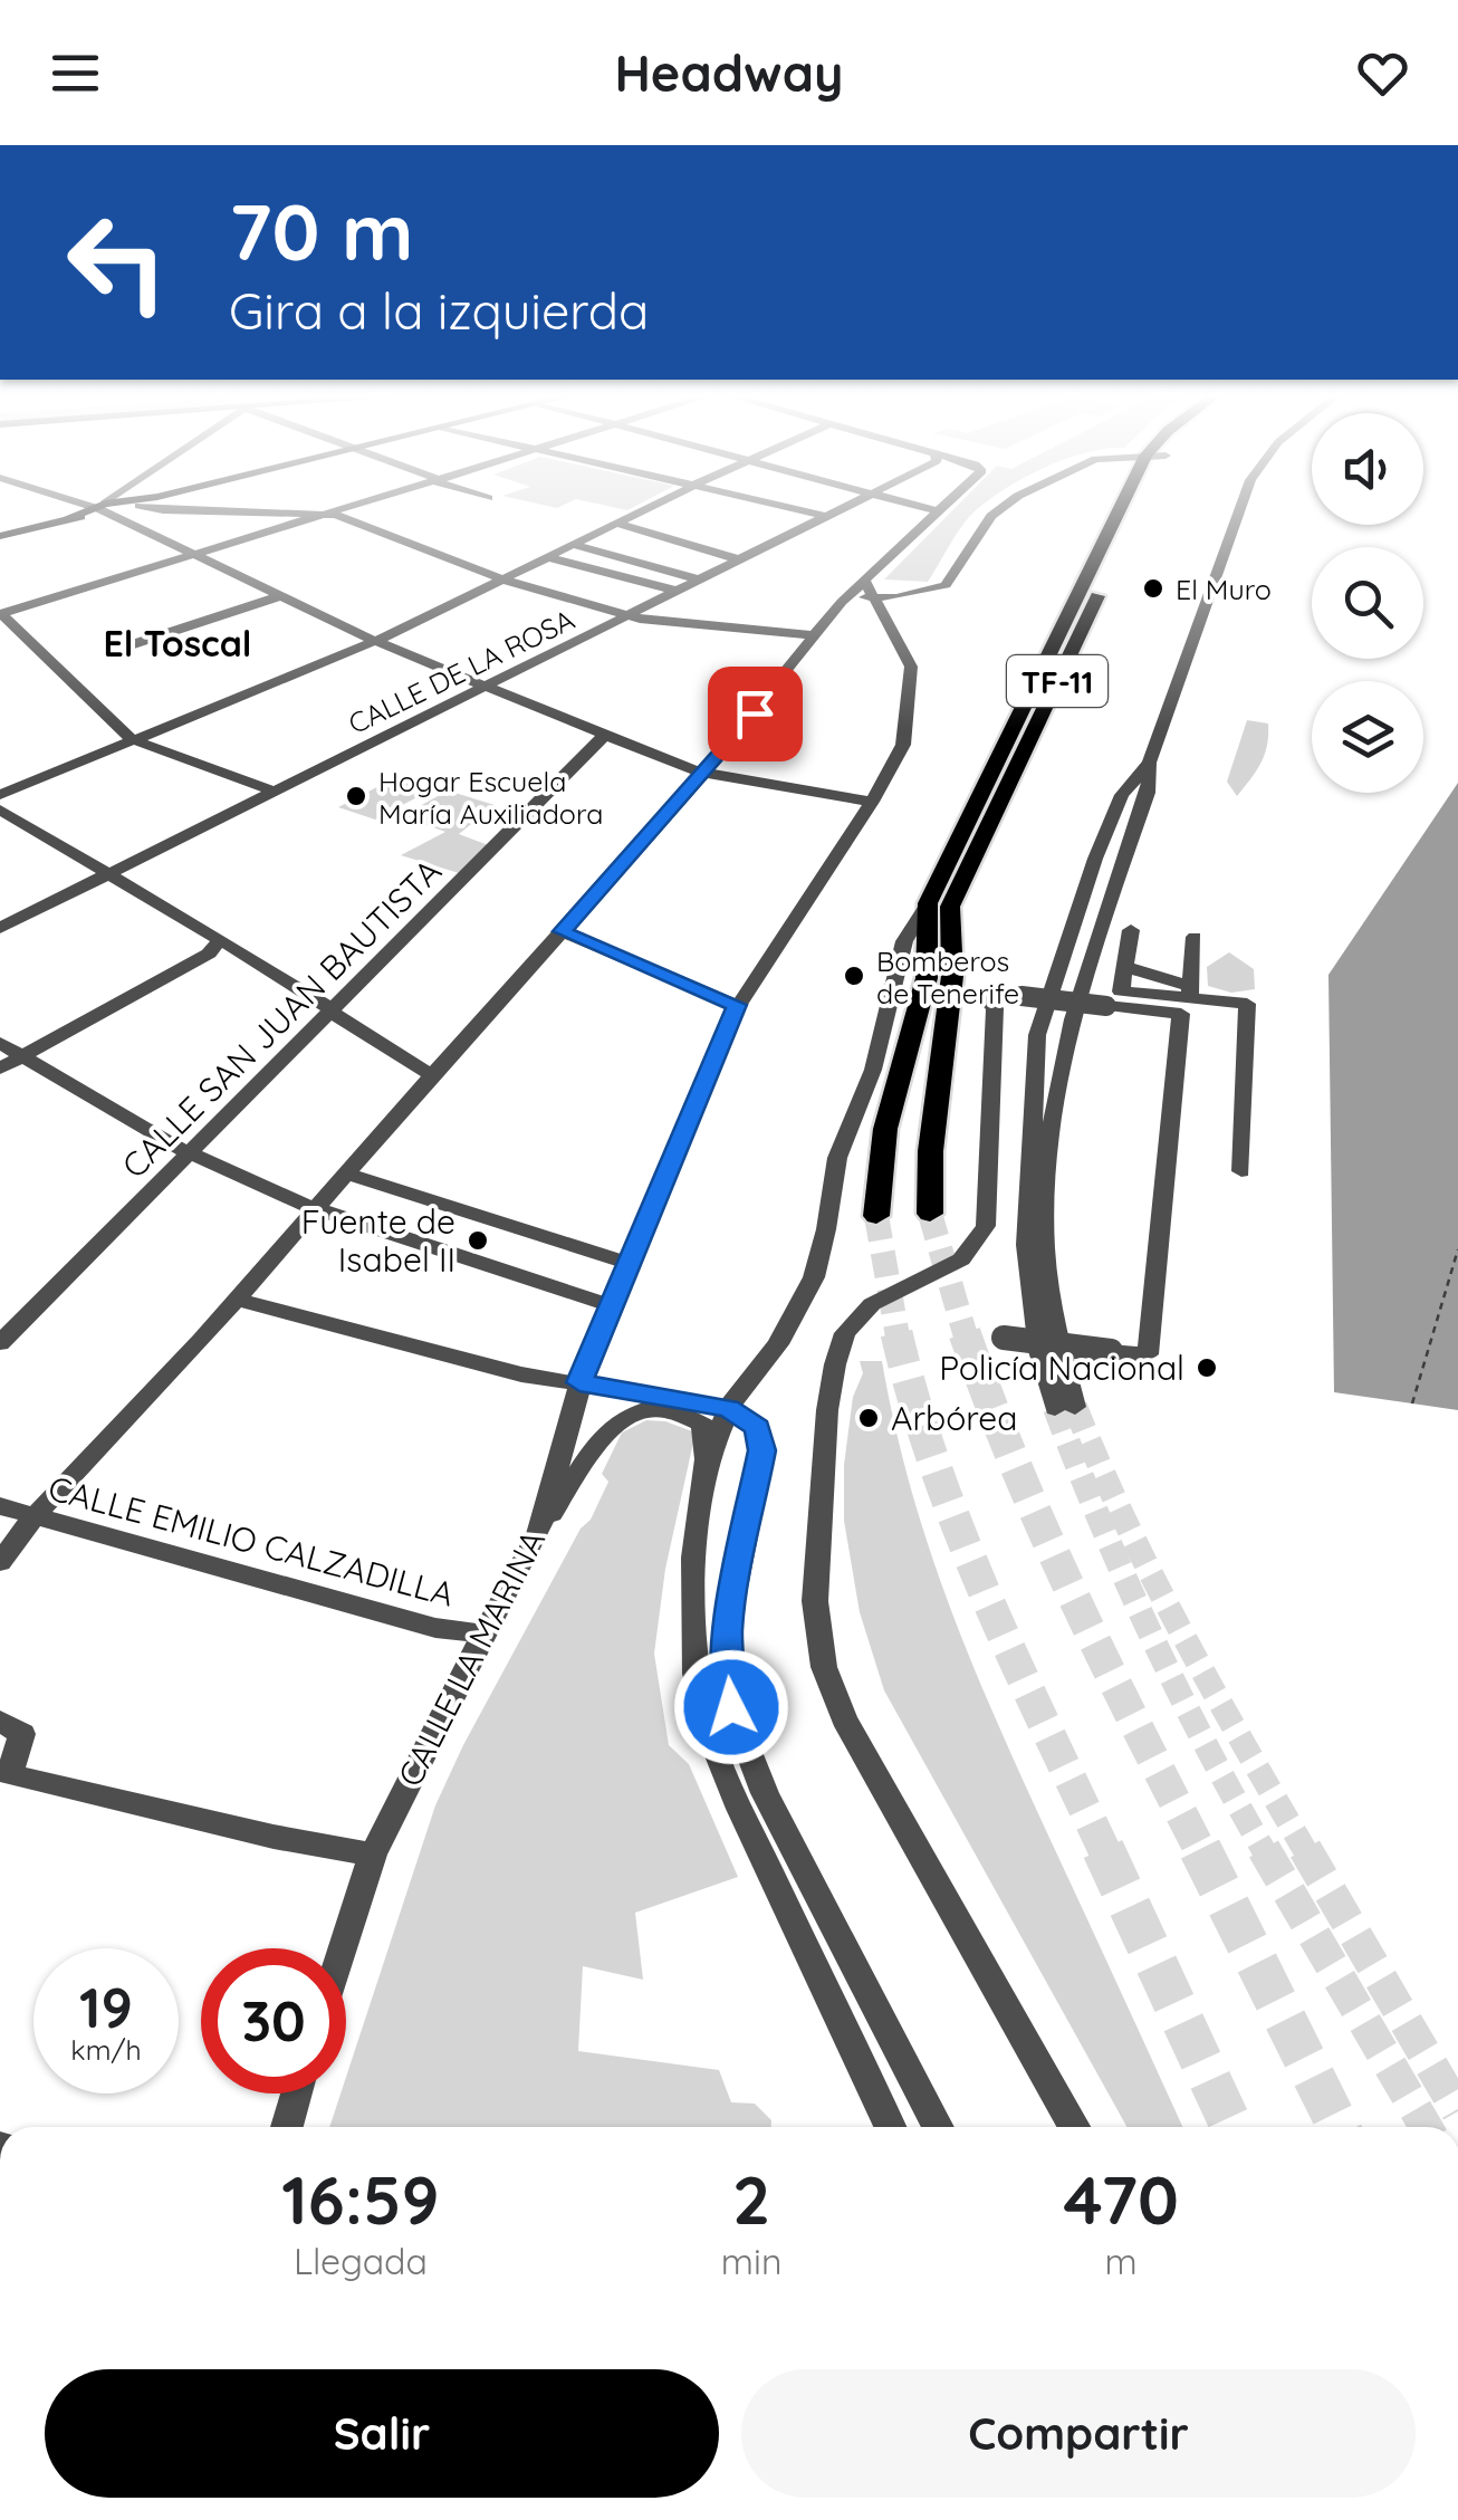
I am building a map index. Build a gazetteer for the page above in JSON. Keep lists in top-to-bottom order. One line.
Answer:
{"streets":{"main road":["TF-11"],"street":["CALLE DE LA ROSA","CALLE SAN JUAN BAUTISTA","CALLE EMILIO CALZADILLA","CALLE LA MARINA"]},"crossings":[["CALLE EMILIO CALZADILLA","CALLE LA MARINA"]],"districts":["El Toscal"],"places":["El Muro","Hogar Escuela María Auxiliadora","Bomberos de Tenerife","Fuente de Isabel II","Policía Nacional","Arbórea"],"page":{"header":"Headway","turn":["70 m","Gira a la izquierda"],"speed":"19 km/h","limit":"30","eta":["16:59","Llegada","2","min","470","m"],"buttons":["Salir","Compartir"]}}
